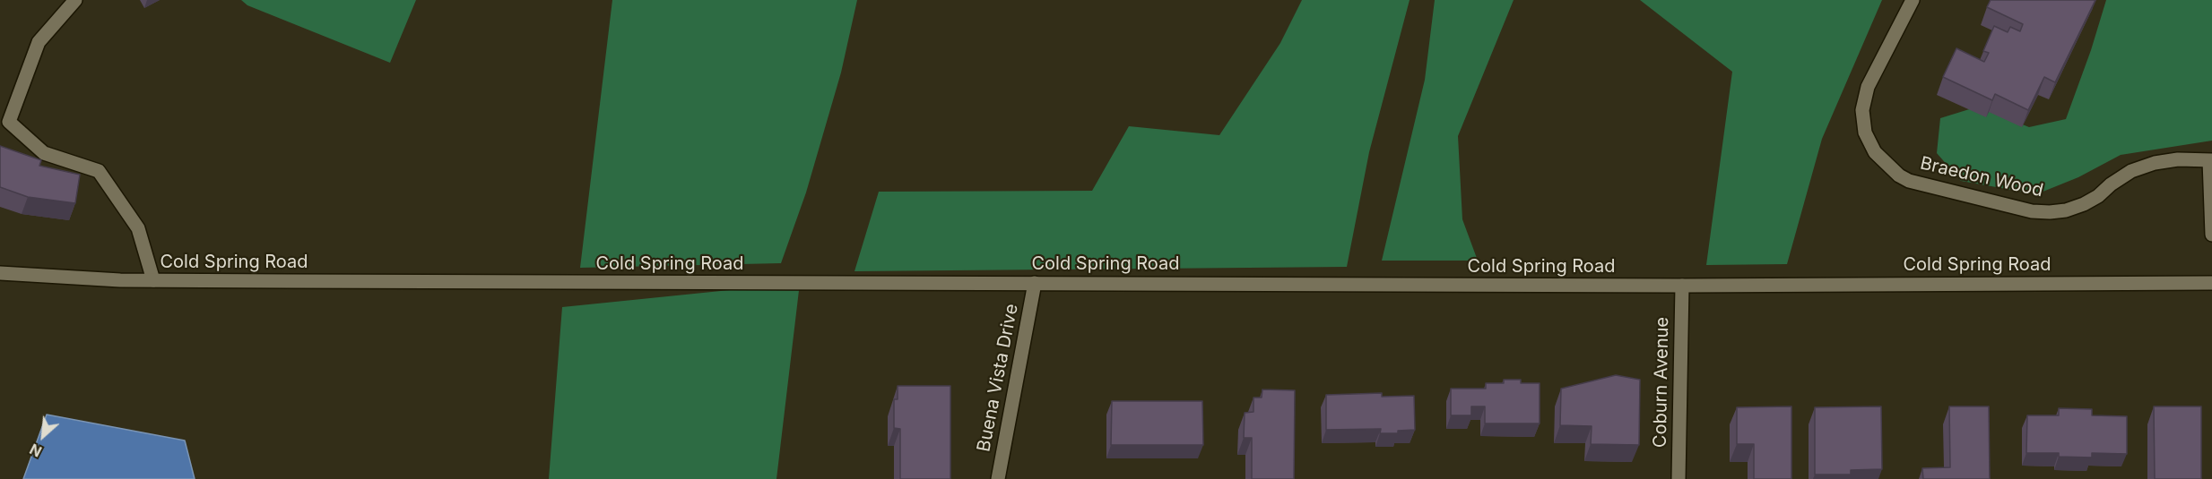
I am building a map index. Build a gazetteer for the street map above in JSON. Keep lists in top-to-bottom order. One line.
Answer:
{"streets":{"street":["Braedon Wood","Cold Spring Road","Buena Vista Drive","Coburn Avenue"]},"crossings":[["Cold Spring Road","Buena Vista Drive"],["Cold Spring Road","Coburn Avenue"]],"north":"bottom left"}
